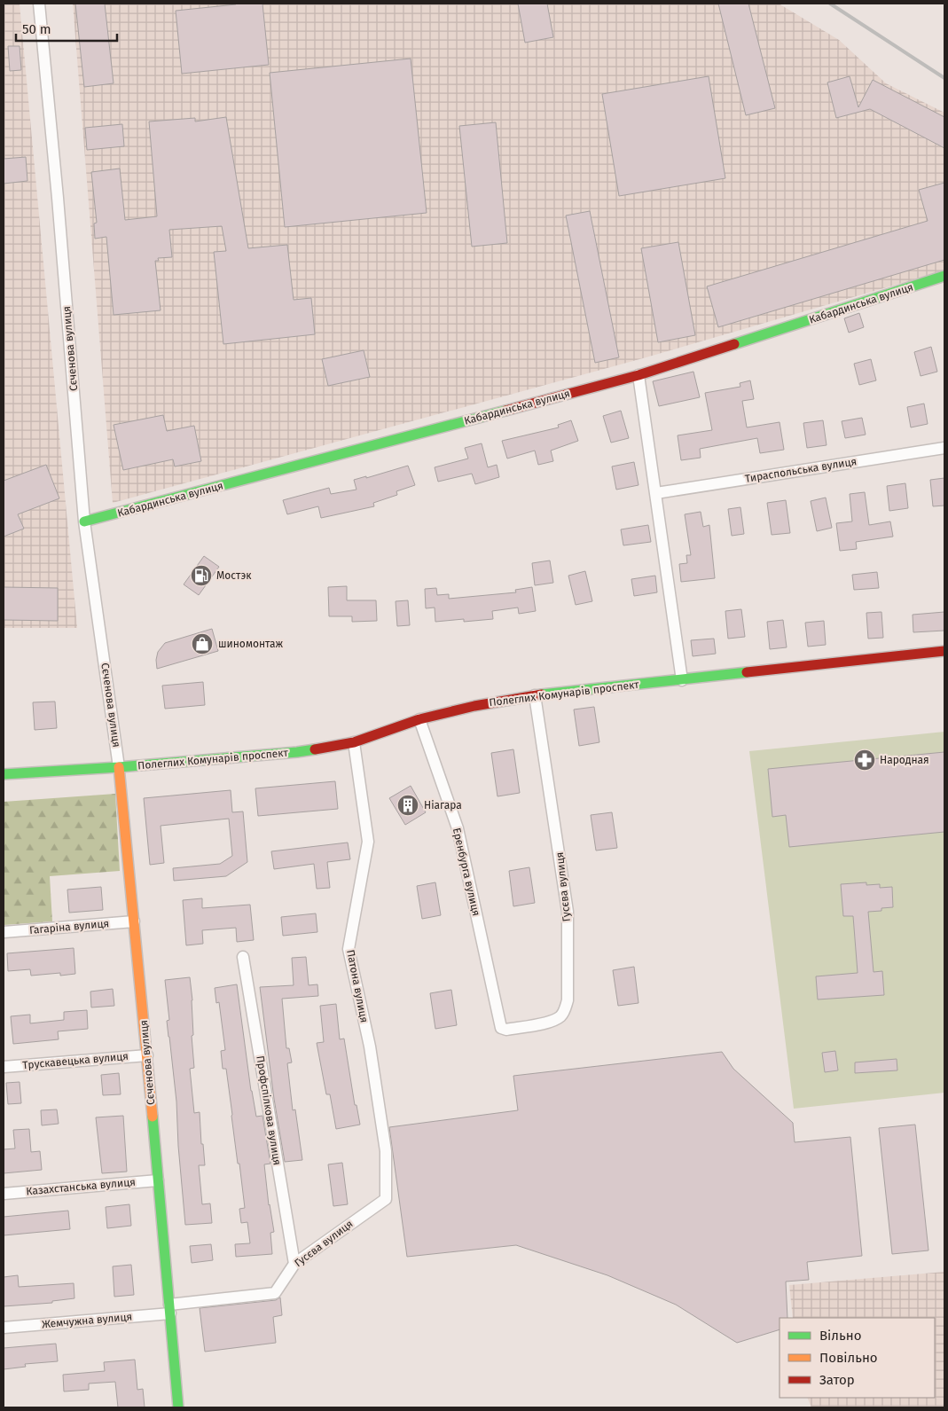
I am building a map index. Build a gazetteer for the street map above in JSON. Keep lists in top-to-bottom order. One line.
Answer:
{"streets":{"street":["Кабардинська вулиця","Сєченова вулиця","Тираспольська вулиця","Полеглих Комунарів проспект","Еренбурга вулиця","Гусєва вулиця","Гагаріна вулиця","Патона вулиця","Трускавецька вулиця","Профспілкова вулиця","Казахстанська вулиця","Жемчужна вулиця"]},"crossings":[["Кабардинська вулиця","Сєченова вулиця"],["Сєченова вулиця","Полеглих Комунарів проспект"],["Сєченова вулиця","Гусєва вулиця"],["Сєченова вулиця","Гагаріна вулиця"],["Сєченова вулиця","Трускавецька вулиця"],["Сєченова вулиця","Казахстанська вулиця"],["Сєченова вулиця","Жемчужна вулиця"],["Полеглих Комунарів проспект","Еренбурга вулиця"],["Полеглих Комунарів проспект","Гусєва вулиця"],["Полеглих Комунарів проспект","Патона вулиця"],["Еренбурга вулиця","Гусєва вулиця"],["Гусєва вулиця","Патона вулиця"],["Гусєва вулиця","Профспілкова вулиця"],["Гусєва вулиця","Жемчужна вулиця"]],"places":{"fuel station":["Мостэк"],"shop":["шиномонтаж"],"pharmacy":["Народная"],"building":["Ніагара"]},"legend":["Вільно","Повільно","Затор"],"scale_bar":"50 m"}
